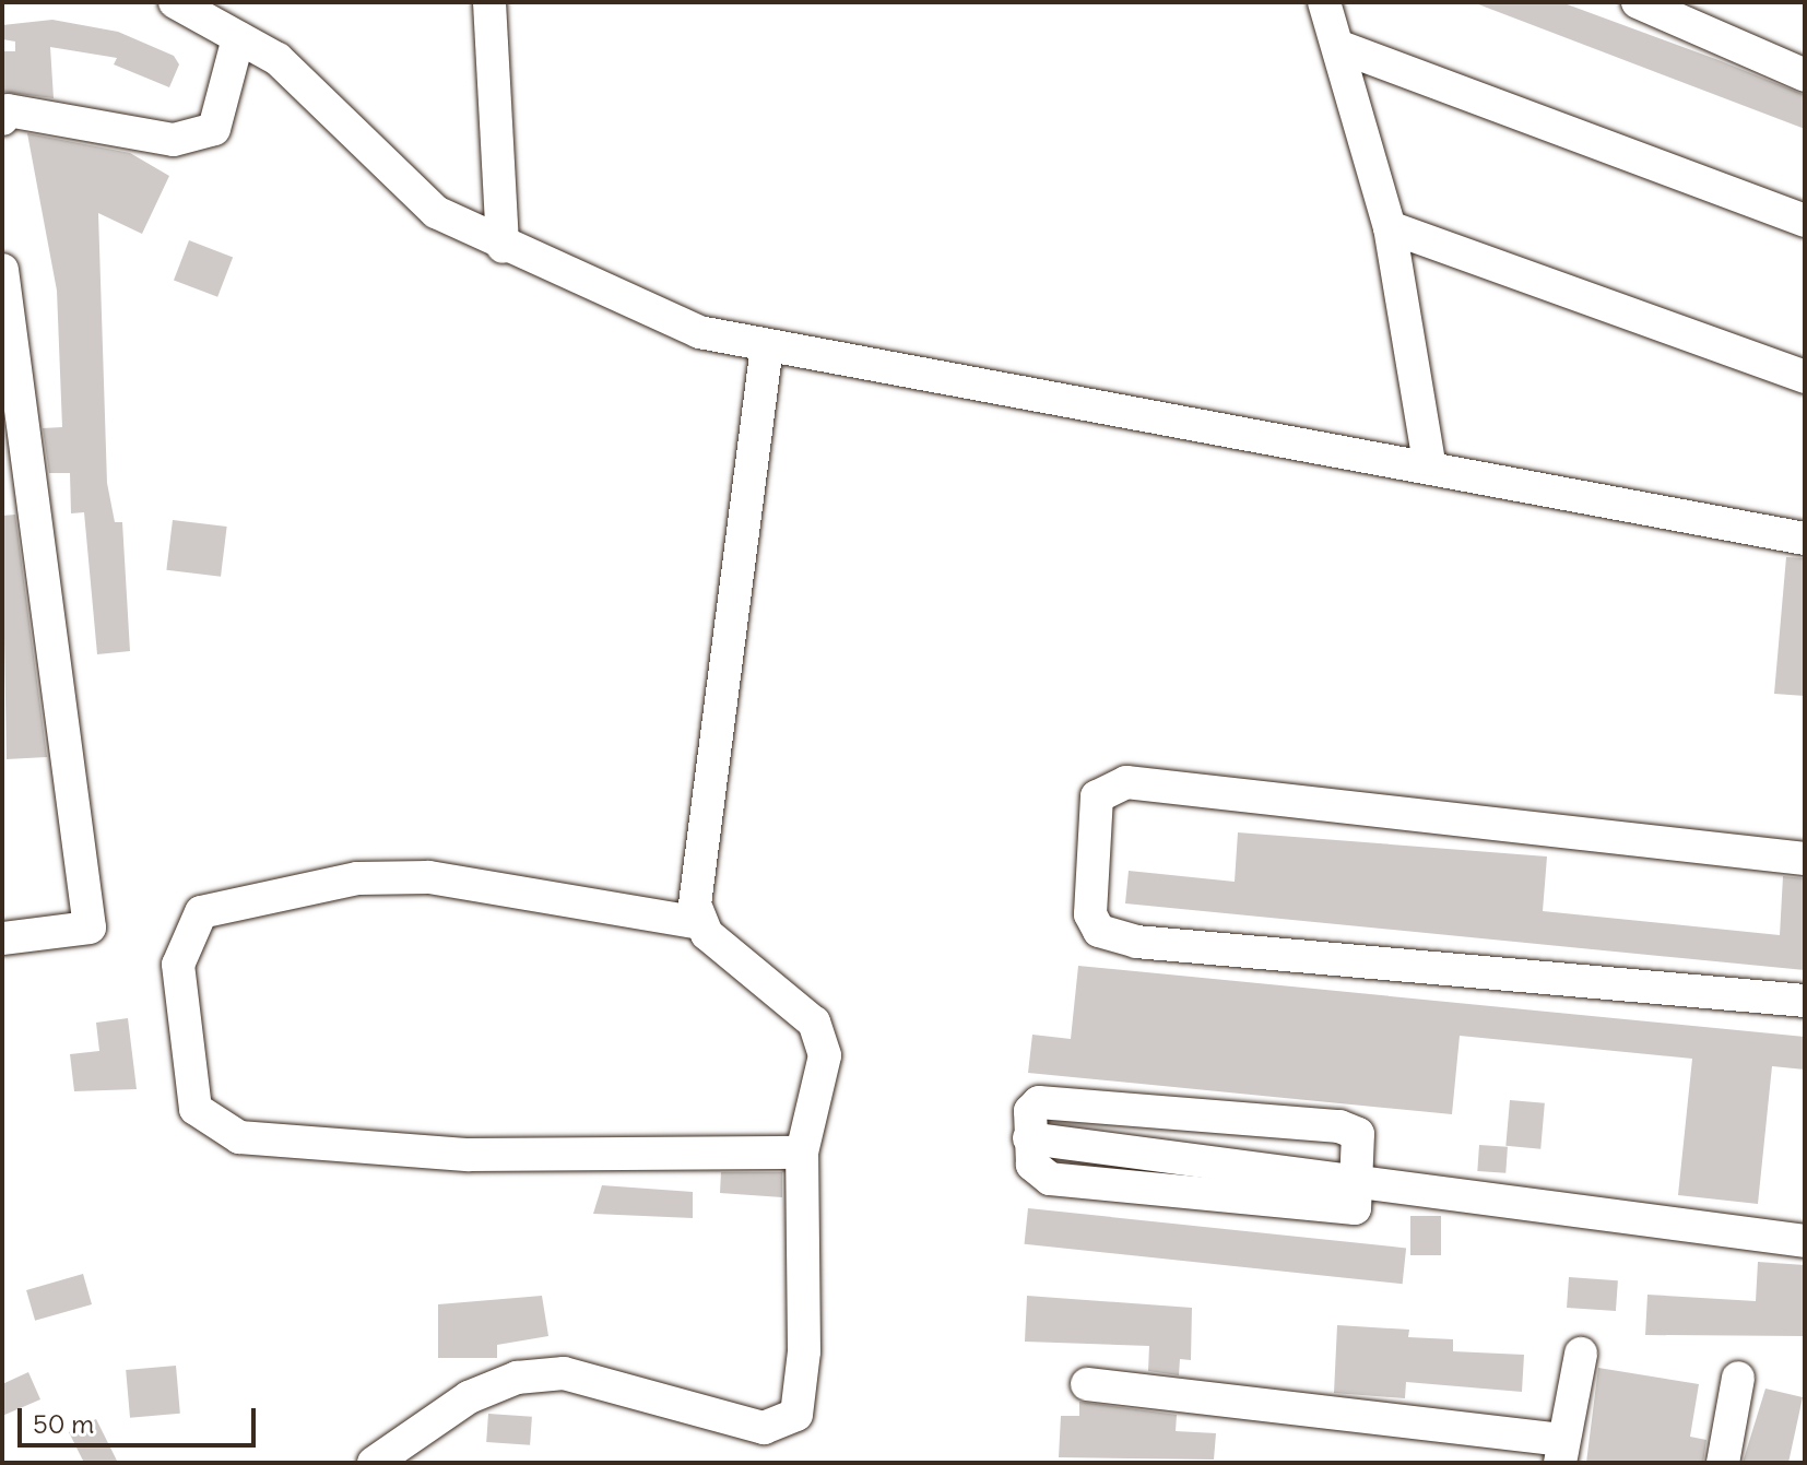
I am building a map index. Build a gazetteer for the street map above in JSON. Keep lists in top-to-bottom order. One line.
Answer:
{"scale_bar":"50 m"}
